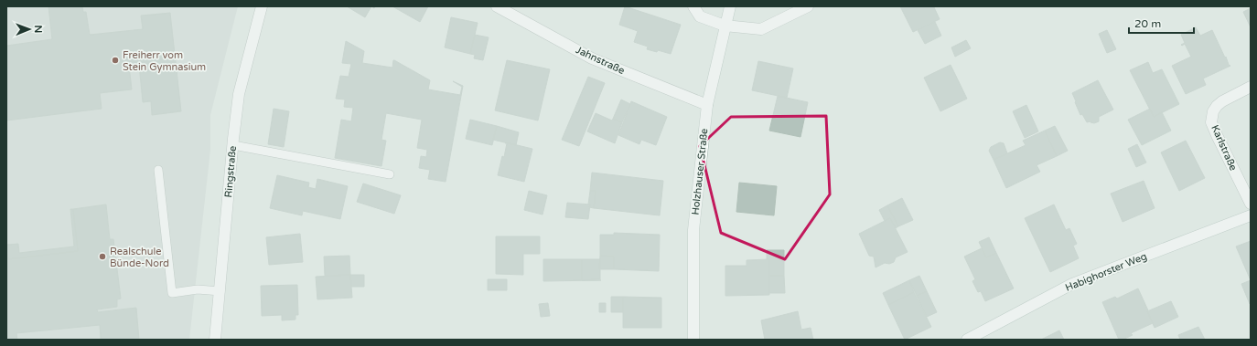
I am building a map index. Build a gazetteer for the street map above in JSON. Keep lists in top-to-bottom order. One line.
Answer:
{"streets":{"street":["Jahnstraße","Karlstraße","Ringstraße","Holzhauser Straße","Habighorster Weg"]},"crossings":[["Jahnstraße","Holzhauser Straße"]],"places":["Freiherr vom Stein Gymnasium","Realschule Bünde-Nord"],"scale_bar":"20 m","north":"right"}
